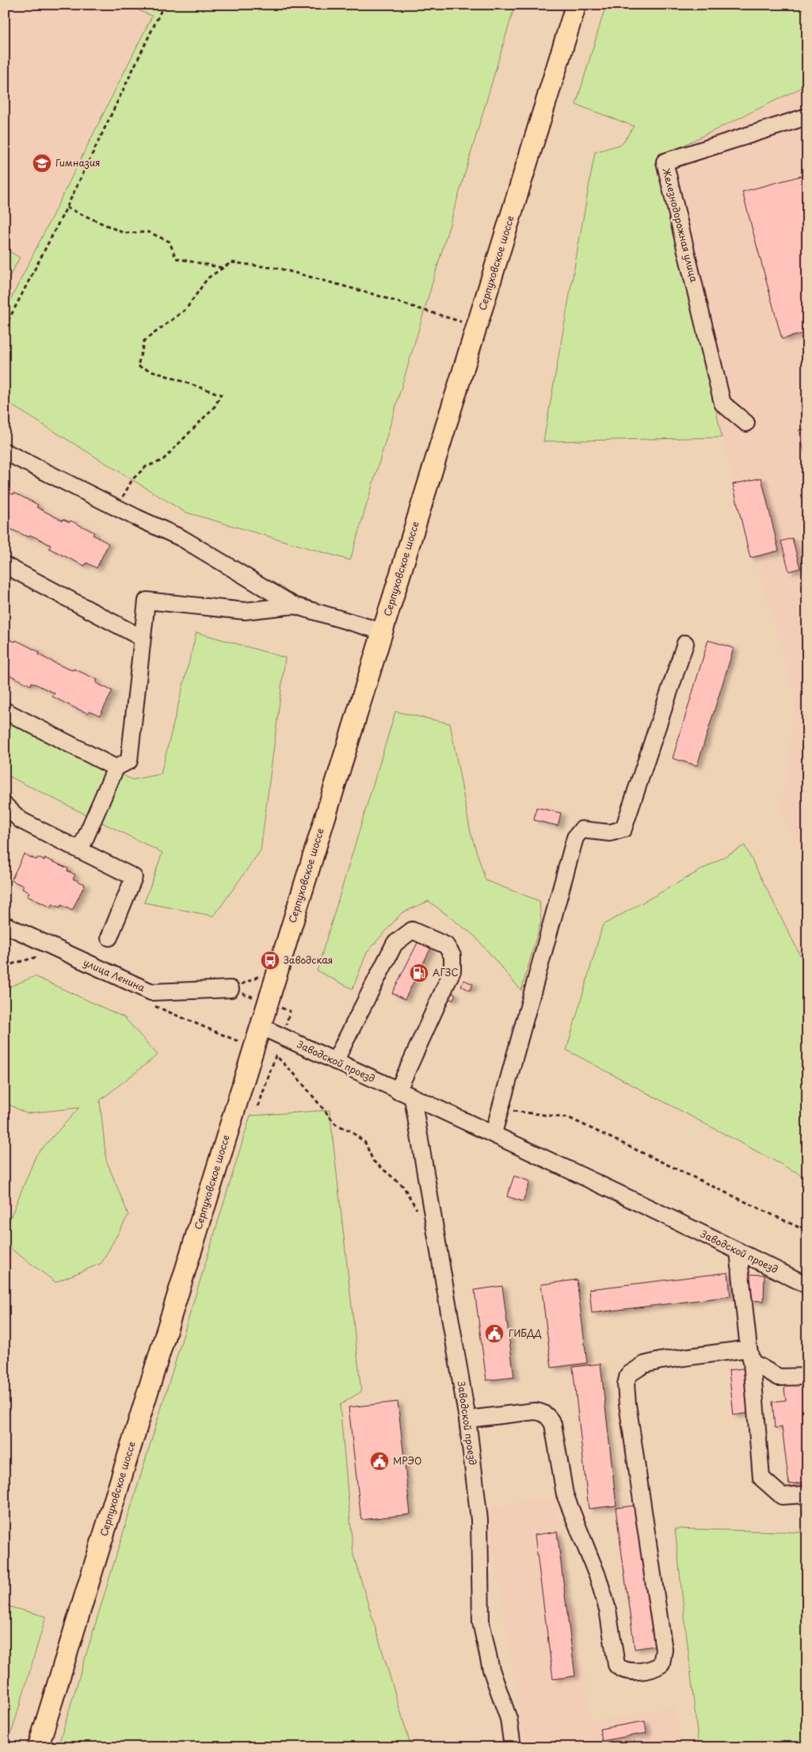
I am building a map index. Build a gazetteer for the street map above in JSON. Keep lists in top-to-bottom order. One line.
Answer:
{"streets":{"main road":["Серпуховское шоссе"],"street":["Железнодорожная улица","улица Ленина","Заводской проезд"]},"crossings":[["Серпуховское шоссе","Заводской проезд"]],"places":{"school or university":["Гимназия"],"bus stop":["Заводская"],"fuel station":["АГЗС"],"public building":["ГИБДД","МРЭО"]}}
